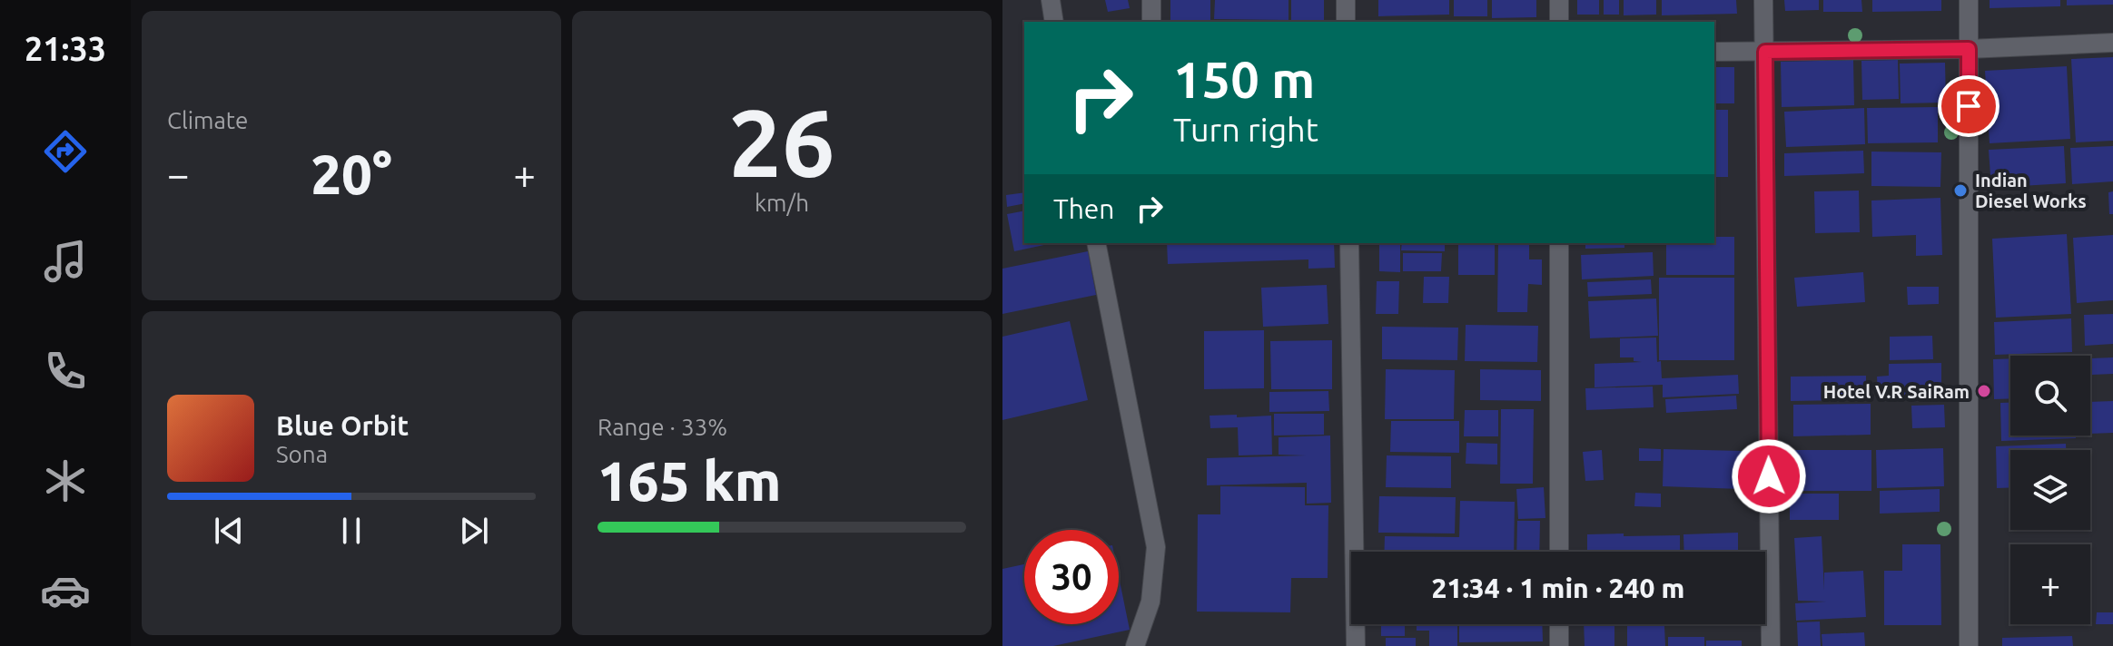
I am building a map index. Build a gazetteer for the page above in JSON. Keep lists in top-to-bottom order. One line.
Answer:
{"places":["Indian Diesel Works","Hotel V.R SaiRam"],"page":{"tabs":"21:33","tile":["Climate",["26","km/h"],["Range · 33%","165 km"]],"turn":["150 m","Turn right"],"heat":["−","20°","+"],"then":"Then","map_buttons":"+","song":["Blue Orbit","Sona"],"limit":"30","trip":"21:34 · 1 min · 240 m"}}
